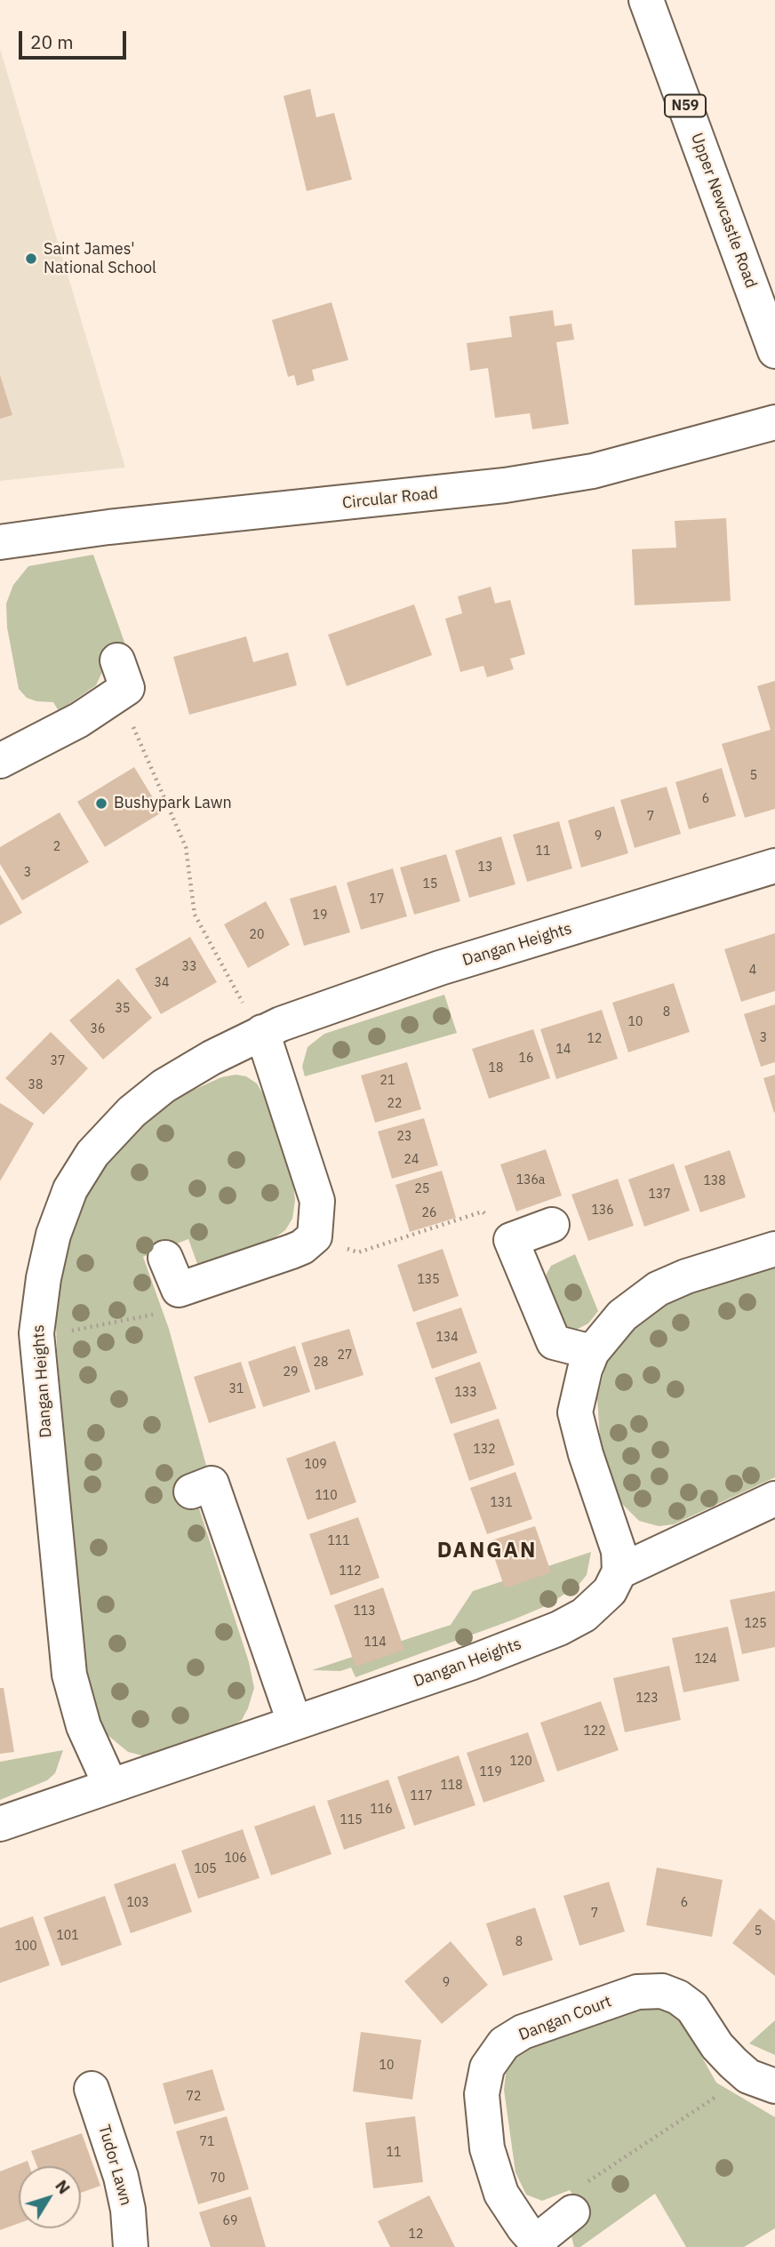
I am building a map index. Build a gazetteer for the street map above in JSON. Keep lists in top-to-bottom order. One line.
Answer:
{"streets":{"street":["N59","Upper Newcastle Road","Circular Road","Dangan Heights","Dangan Court","Tudor Lawn"]},"districts":["DANGAN"],"places":["Saint James' National School","Bushypark Lawn"],"house_numbers":["5","6","7","9","2","11","13","3","15","17","19","20","33","4","34","35","8","10","36","3","12","14","16","37","18","21","38","22","23","24","136a","138","25","137","136","26","135","134","27","28","29","31","133","132","109","110","131","111","112","113","125","114","124","123","122","120","119","118","117","116","115","106","105","103","6","7","5","101","8","100","9","10","72","71","11","70","69","12"],"scale_bar":"20 m","north":"top right"}
